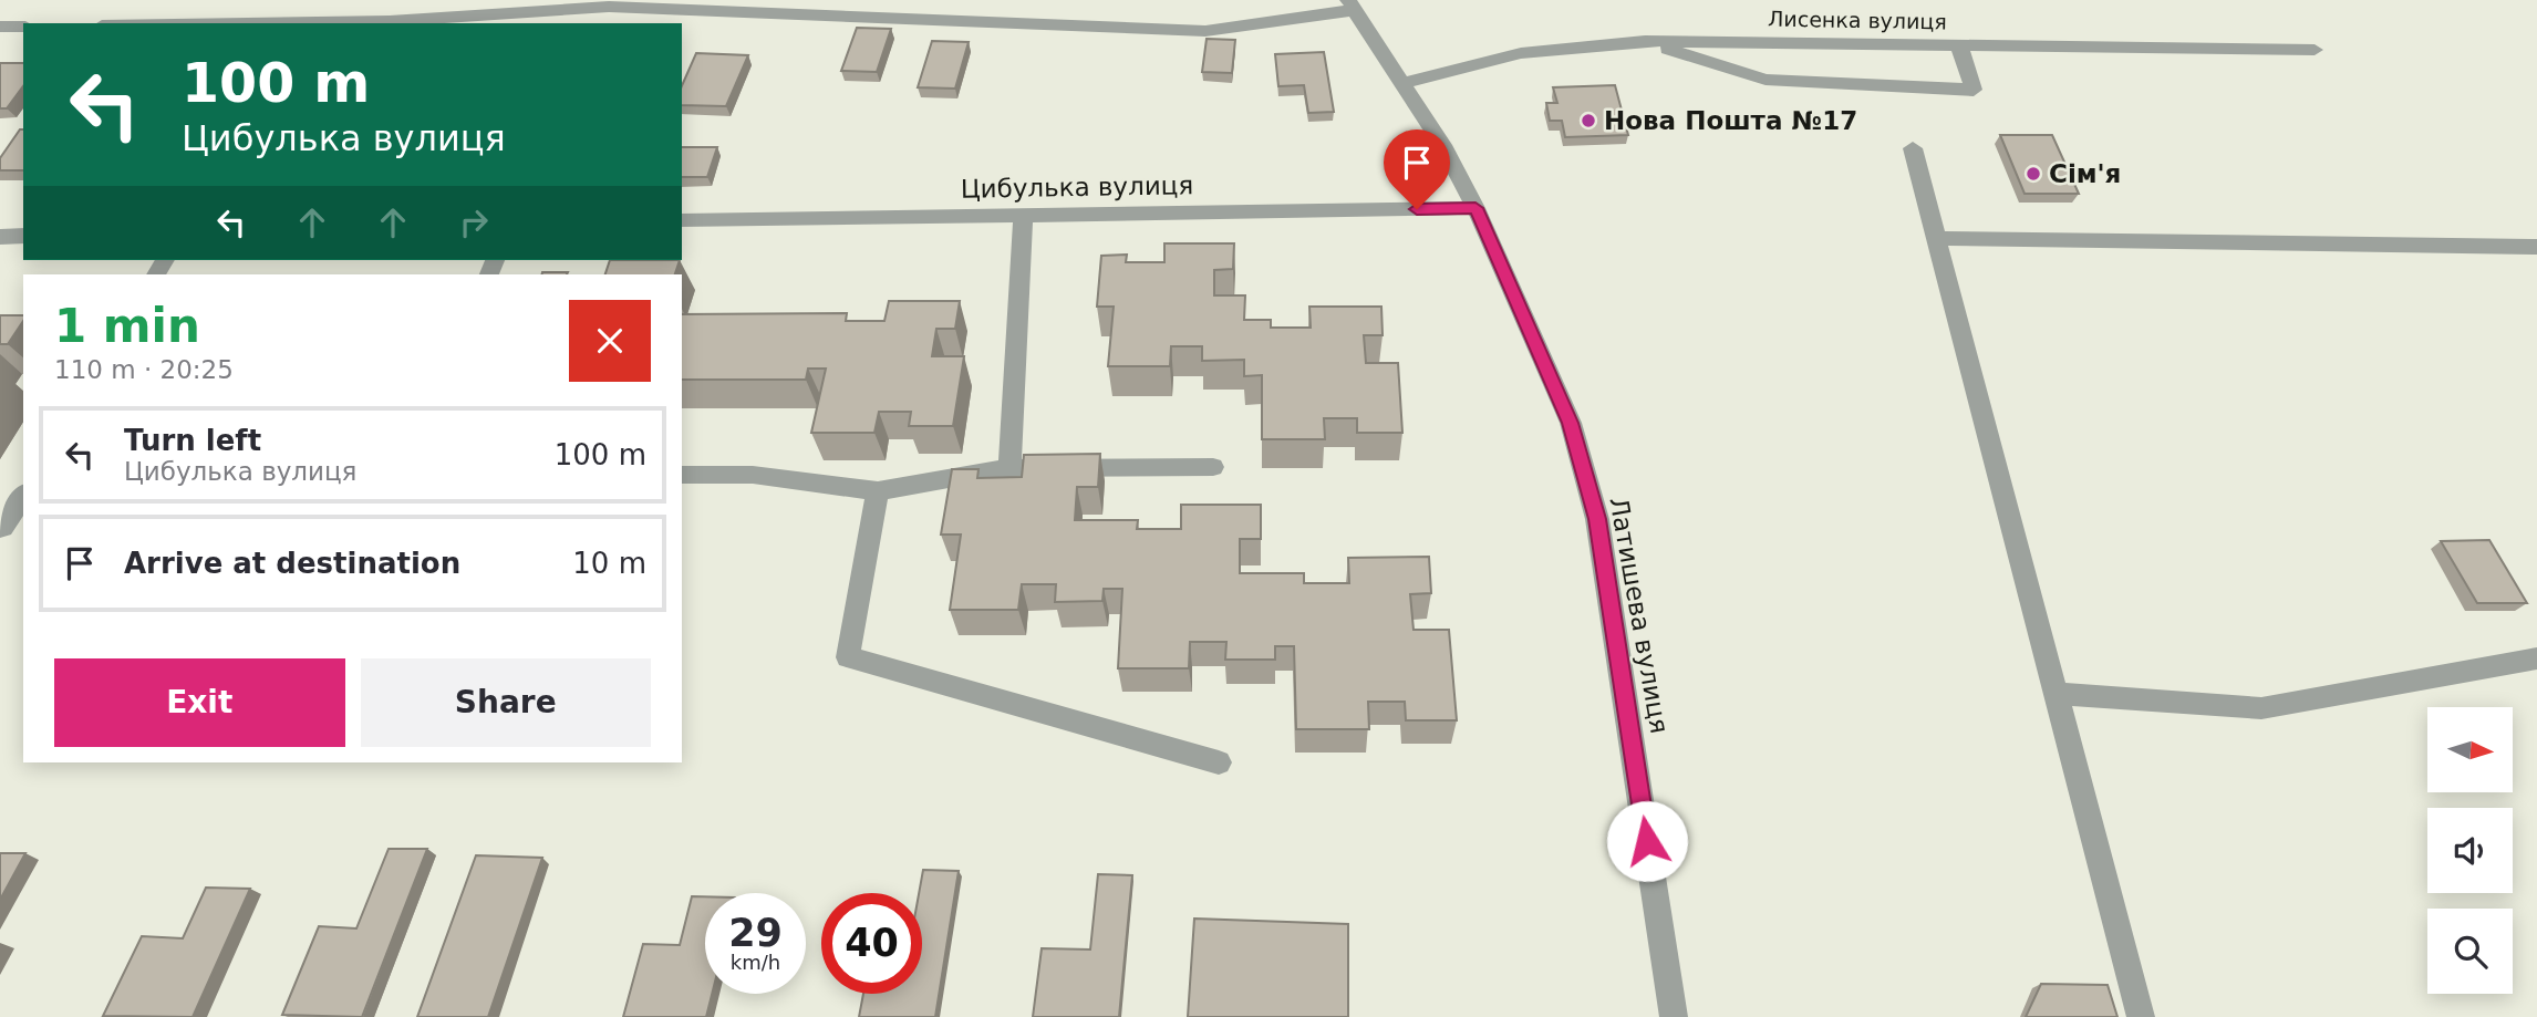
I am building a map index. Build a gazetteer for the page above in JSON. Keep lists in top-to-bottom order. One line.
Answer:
{"streets":{"street":["Лисенка вулиця","Цибулька вулиця","Латишева вулиця"]},"crossings":[["Лисенка вулиця","Латишева вулиця"],["Цибулька вулиця","Латишева вулиця"]],"places":["Нова Пошта №17","Сім'я"],"north":"right","page":{"turn":["100 m","Цибулька вулиця"],"heading":["1 min","110 m · 20:25"],"list":[{"name":"Turn left","note":"Цибулька вулиця","value":"100 m"},{"name":"Arrive at destination","value":"10 m"}],"buttons":["Exit","Share"],"speed":"29 km/h","limit":"40"}}
